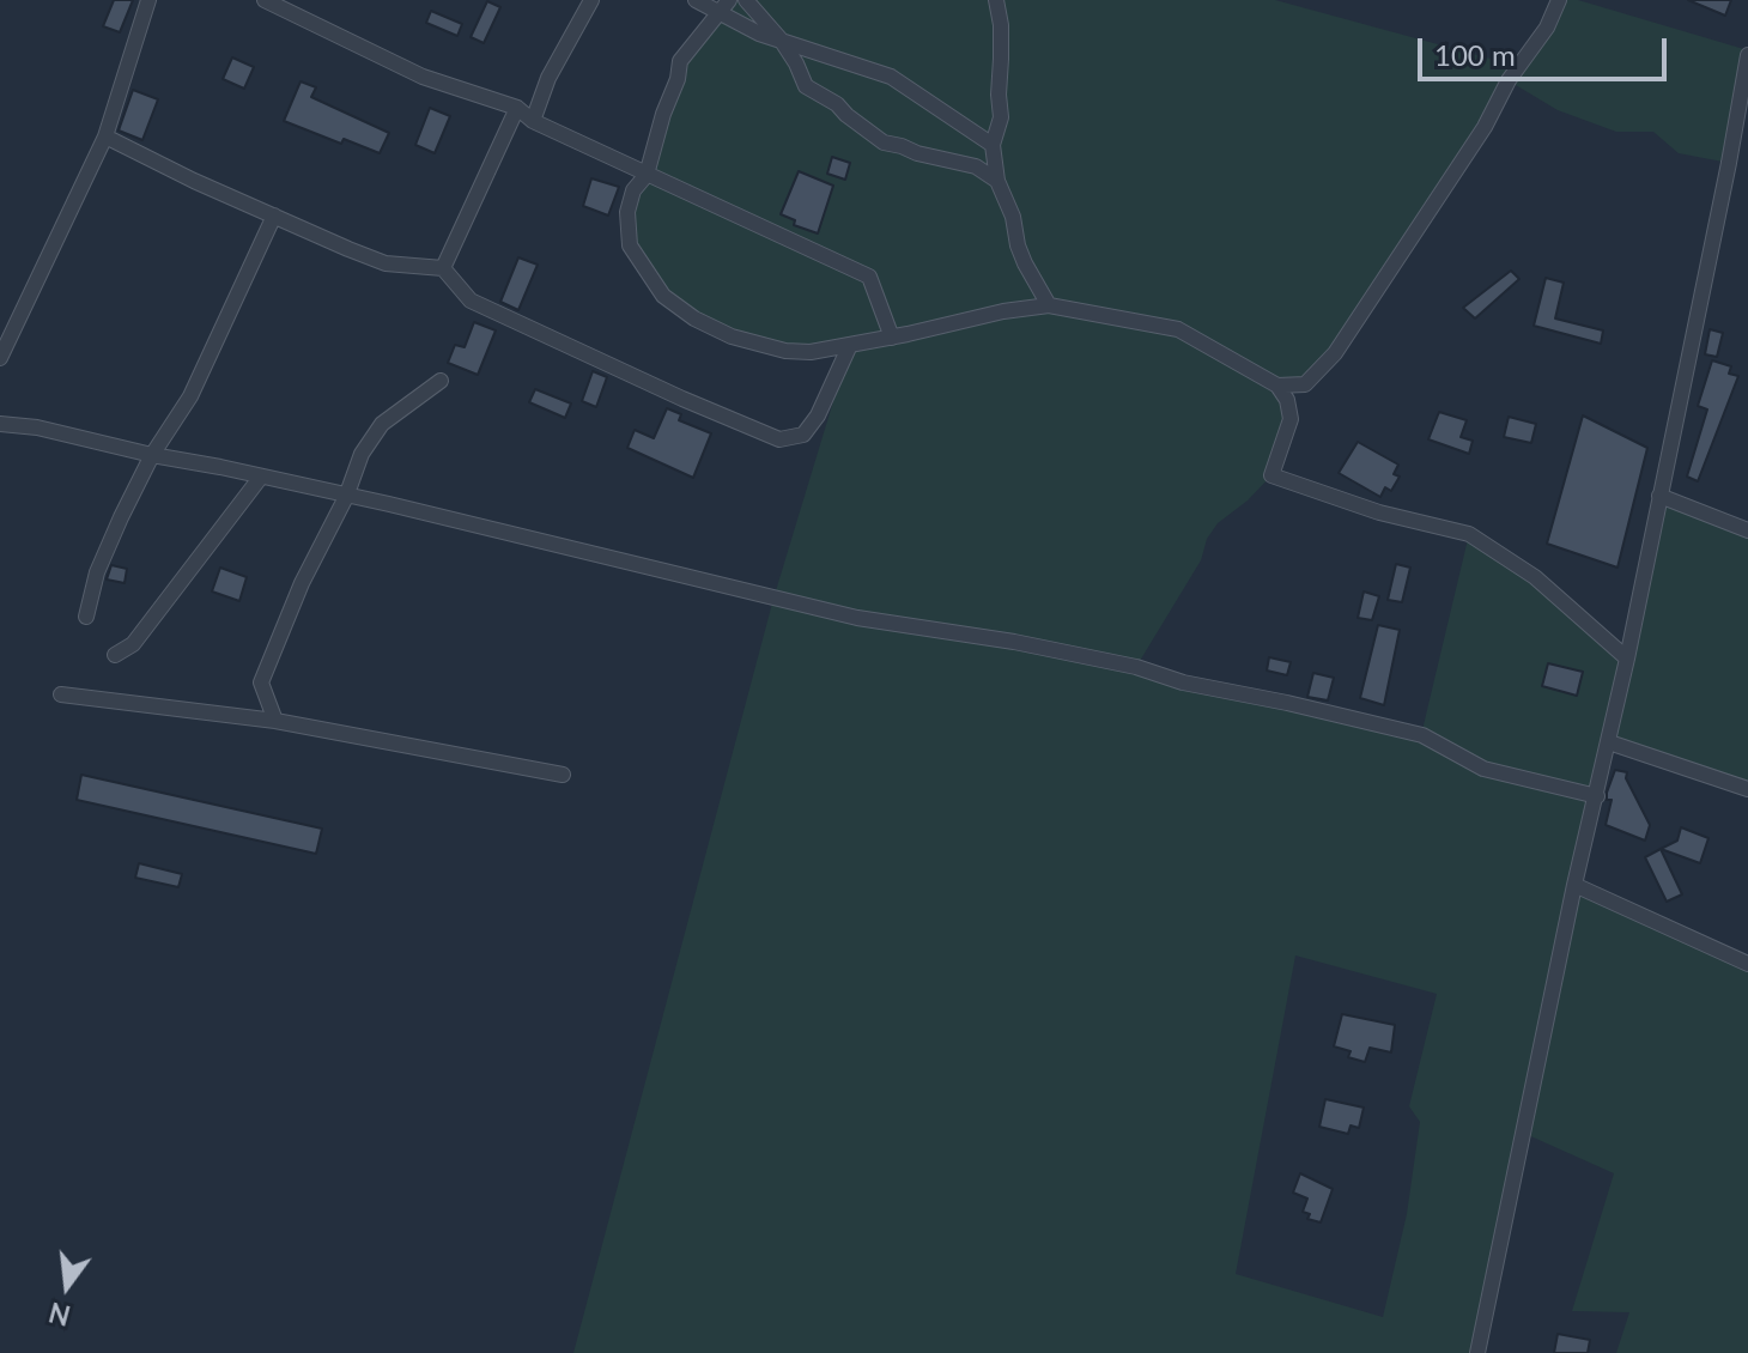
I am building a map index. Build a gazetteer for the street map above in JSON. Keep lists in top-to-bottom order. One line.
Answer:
{"scale_bar":"100 m","north":"bottom"}
